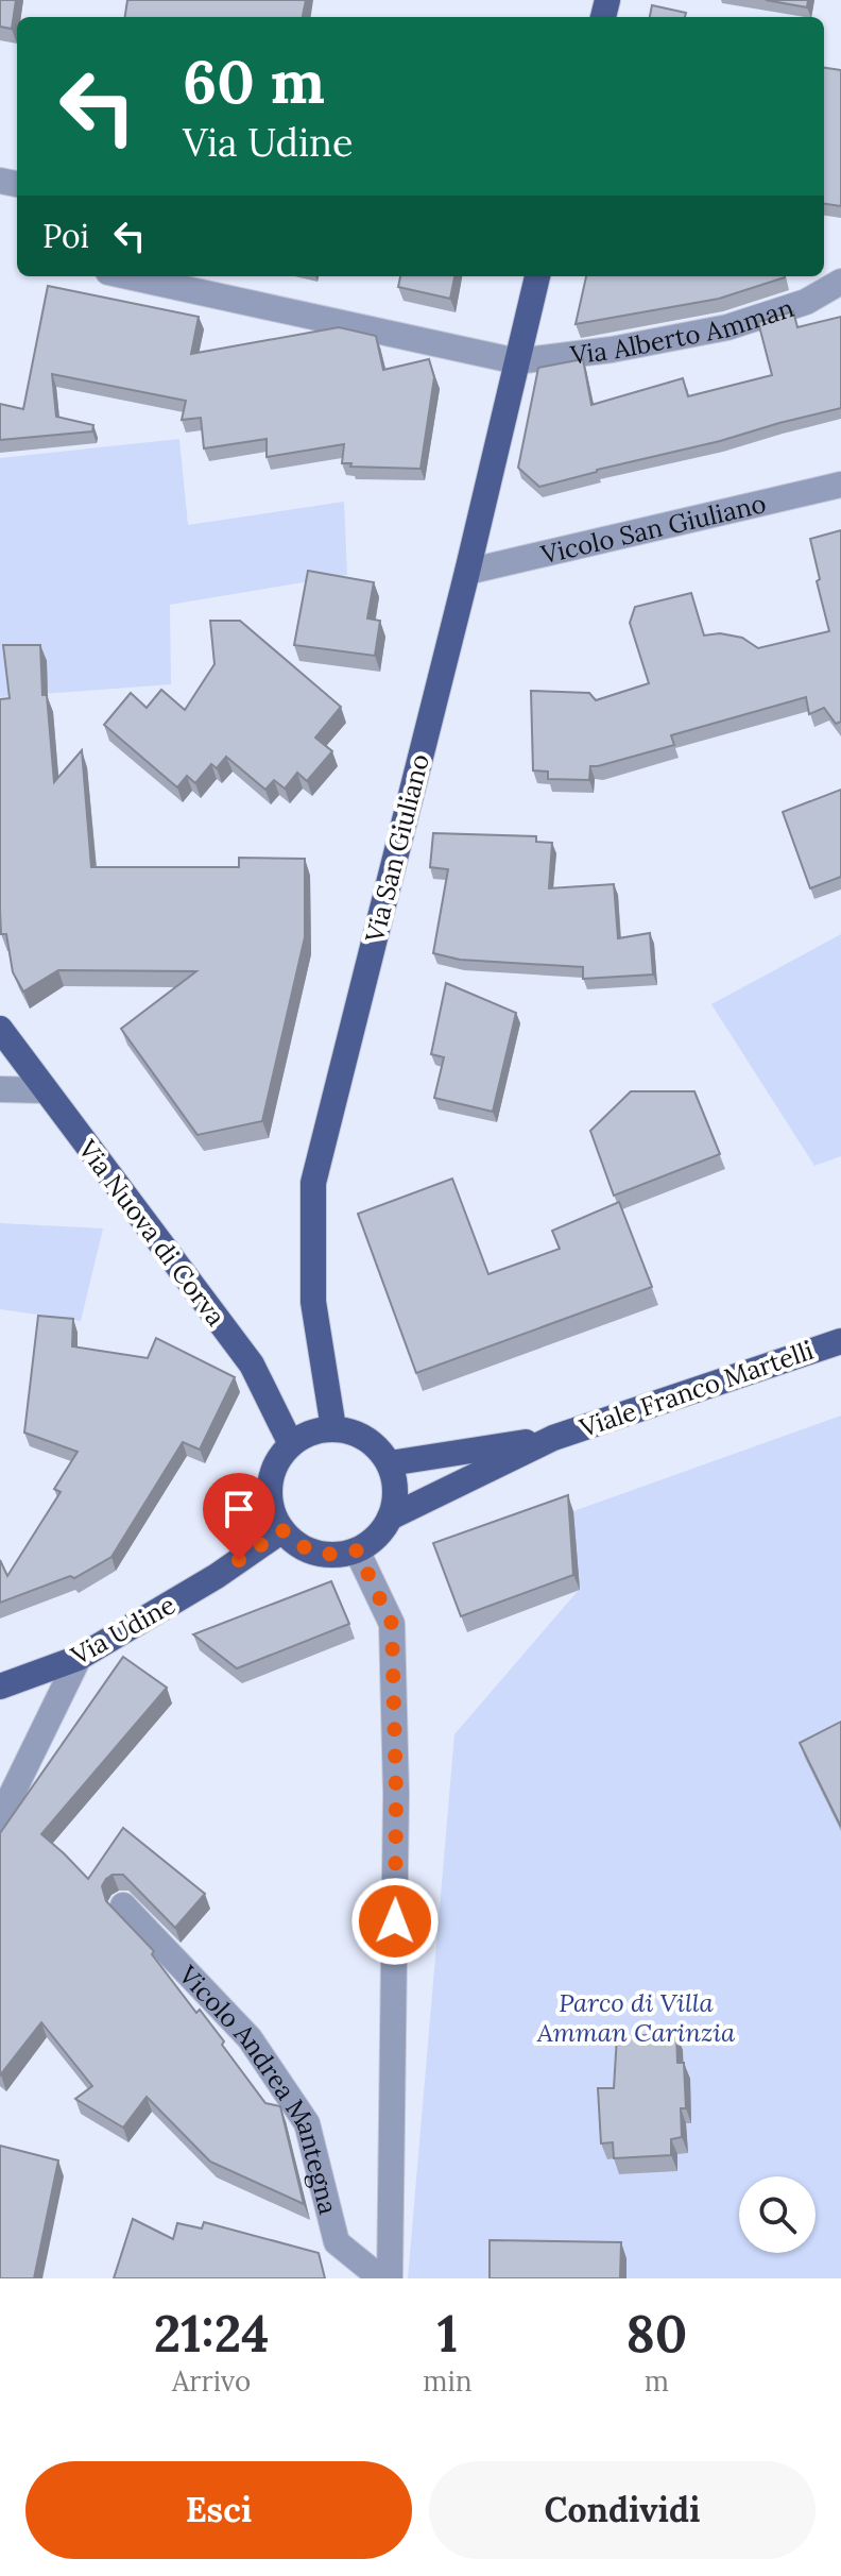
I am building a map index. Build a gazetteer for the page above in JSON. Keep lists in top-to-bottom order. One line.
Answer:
{"streets":{"main road":["Via San Giuliano","Via Nuova di Corva","Viale Franco Martelli","Via Udine"],"street":["Via Alberto Amman","Vicolo San Giuliano","Vicolo Andrea Mantegna"]},"crossings":[["Via Alberto Amman","Via San Giuliano"],["Vicolo San Giuliano","Via San Giuliano"],["Via San Giuliano","Via Nuova di Corva"],["Via San Giuliano","Viale Franco Martelli"],["Via San Giuliano","Via Udine"],["Via Nuova di Corva","Viale Franco Martelli"],["Via Nuova di Corva","Via Udine"],["Viale Franco Martelli","Via Udine"]],"parks":["Parco di Villa Amman Carinzia"],"page":{"turn":["60 m","Via Udine"],"then":"Poi","eta":["21:24","Arrivo","1","min","80","m"],"buttons":["Esci","Condividi"]}}
